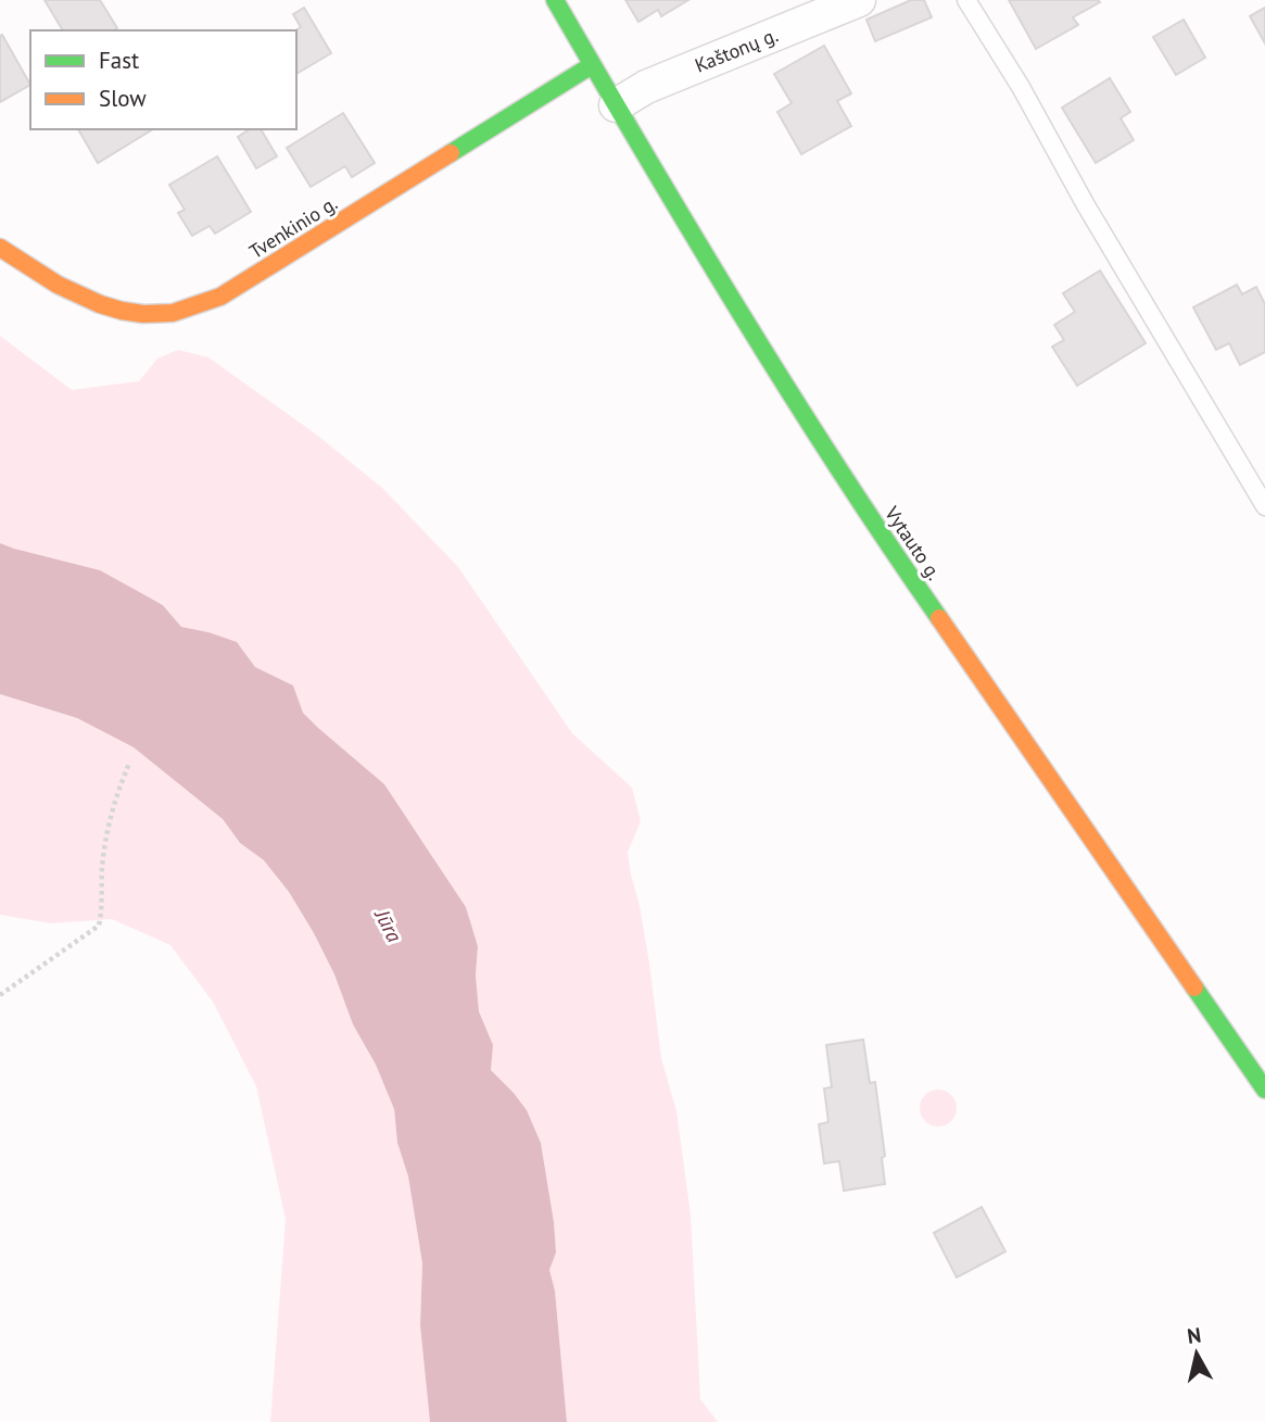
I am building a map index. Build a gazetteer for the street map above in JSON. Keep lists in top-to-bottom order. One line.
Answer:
{"streets":{"main road":["Tvenkinio g.","Vytauto g."],"street":["Kaštonų g."]},"crossings":[["Kaštonų g.","Vytauto g."],["Tvenkinio g.","Vytauto g."]],"water":["Jūra"],"legend":["Fast","Slow"],"north":"top"}
